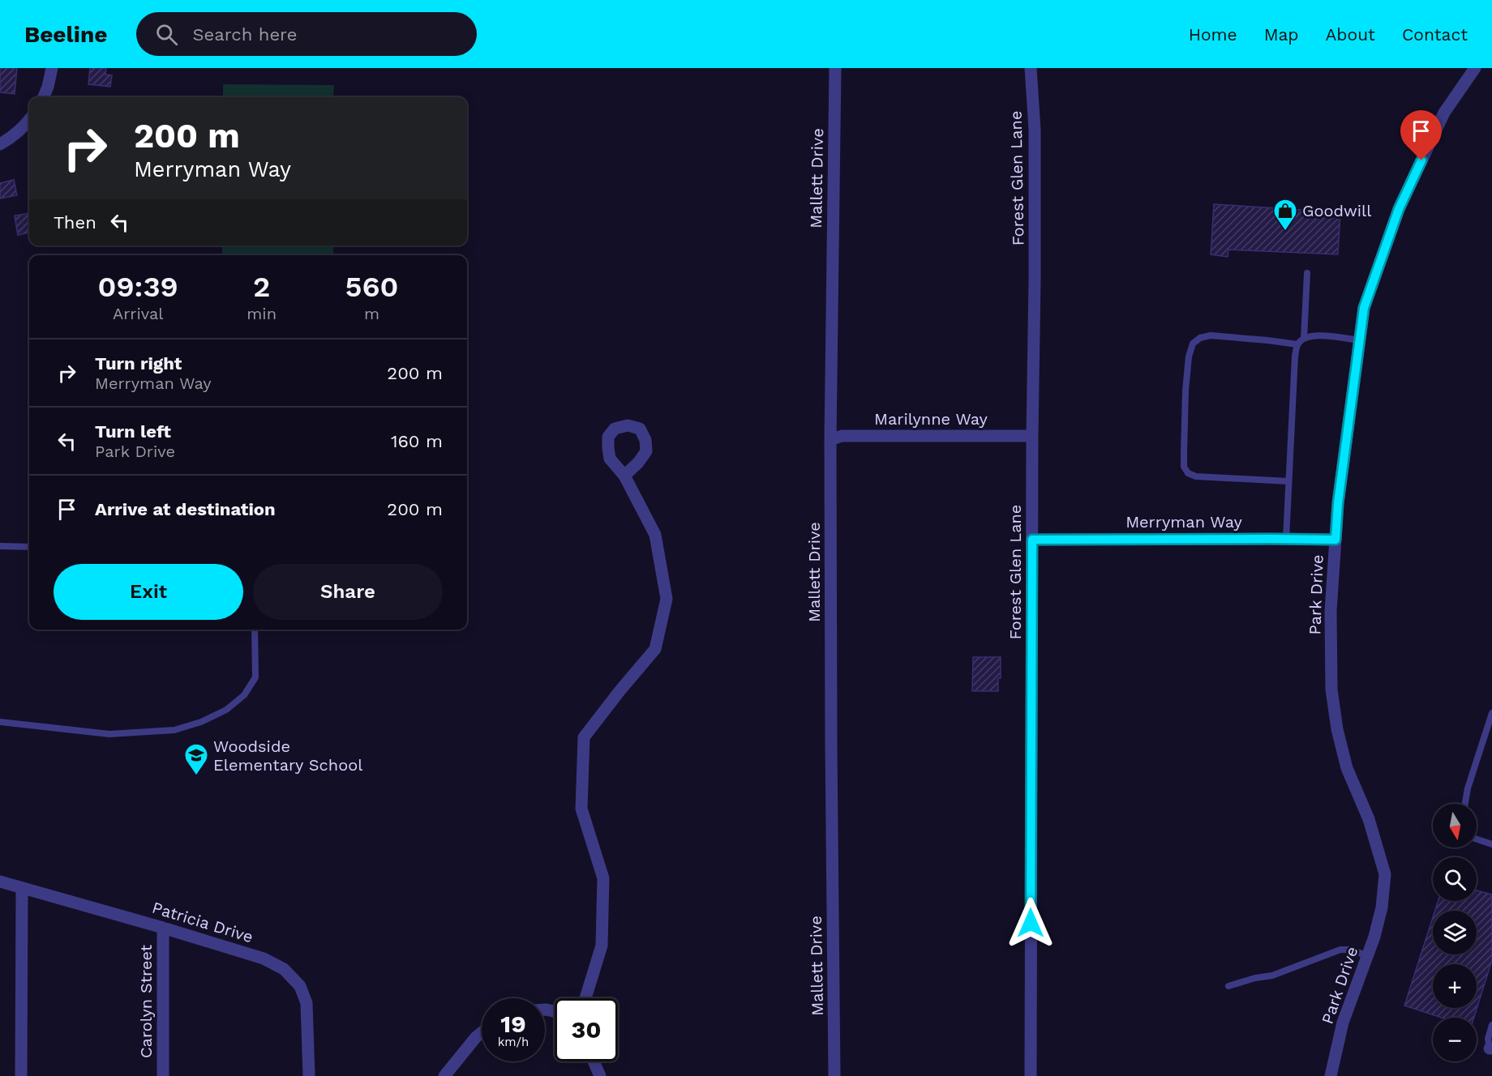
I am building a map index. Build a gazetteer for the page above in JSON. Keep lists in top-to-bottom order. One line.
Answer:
{"streets":{"street":["Mallett Drive","Forest Glen Lane","Marilynne Way","Merryman Way","Park Drive","Patricia Drive","Carolyn Street"]},"crossings":[["Mallett Drive","Marilynne Way"],["Forest Glen Lane","Marilynne Way"],["Forest Glen Lane","Merryman Way"],["Merryman Way","Park Drive"],["Patricia Drive","Carolyn Street"]],"places":{"shop":["Goodwill"],"school or university":["Woodside Elementary School"]},"north":"bottom","page":{"header":"Beeline","search":"Search here","nav":["Home","Map","About","Contact"],"turn":["200 m","Merryman Way"],"then":"Then","eta":["09:39","Arrival","2","min","560","m"],"list":[{"name":"Turn right","note":"Merryman Way","value":"200 m"},{"name":"Turn left","note":"Park Drive","value":"160 m"},{"name":"Arrive at destination","value":"200 m"}],"buttons":["Exit","Share"],"map_buttons":["+","−"],"speed":"19 km/h","limit":"30"}}
